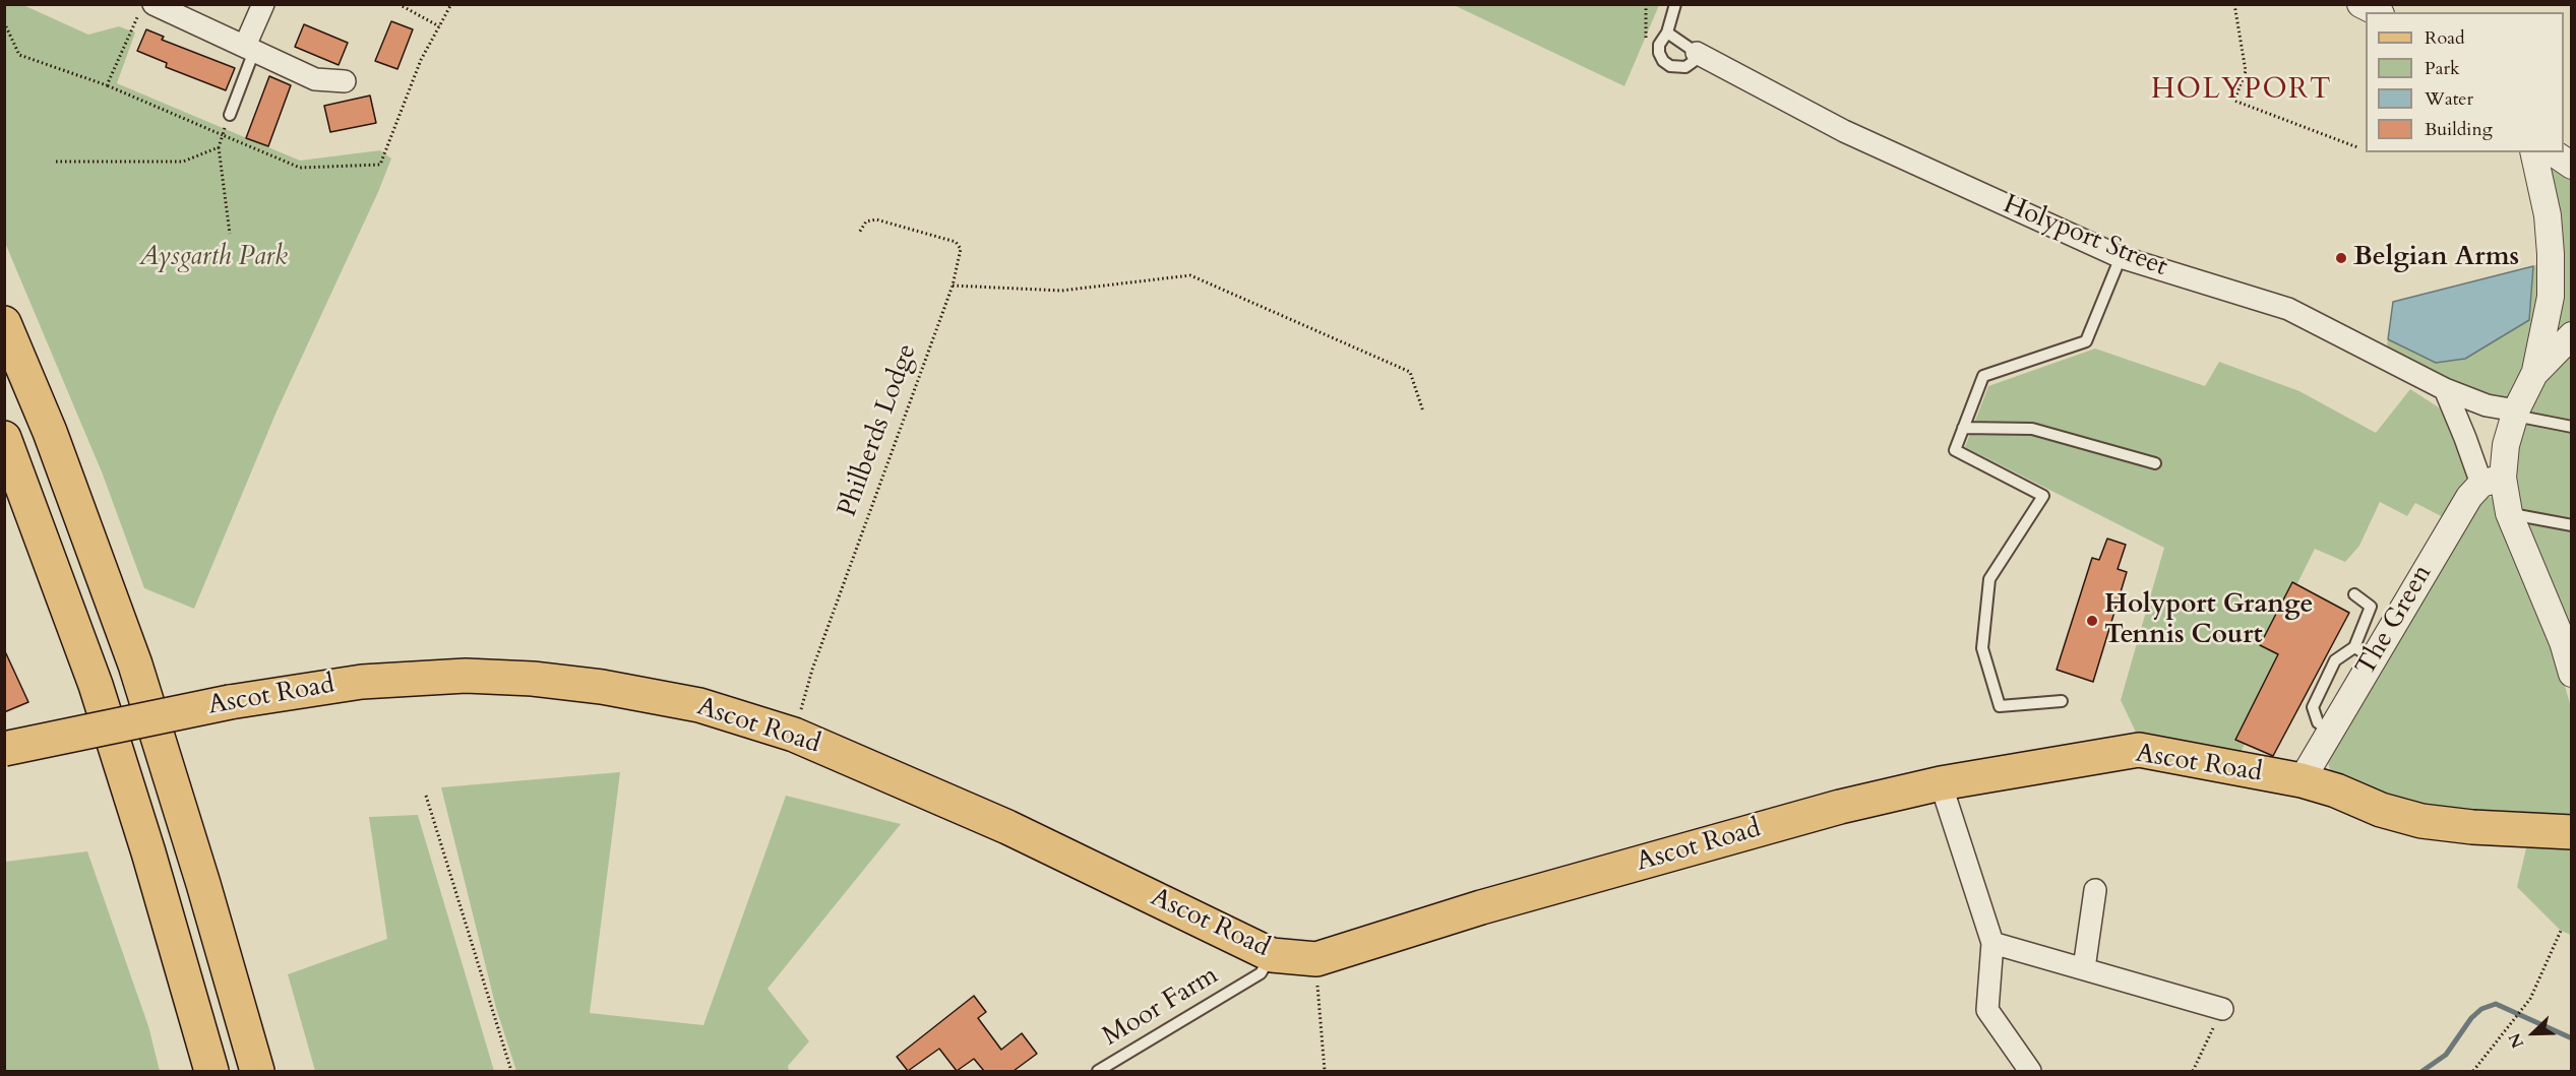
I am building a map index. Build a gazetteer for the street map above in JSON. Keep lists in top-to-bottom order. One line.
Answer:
{"streets":{"main road":["Ascot Road"],"street":["Holyport Street","The Green"],"lane":["Moor Farm"],"path":["Philberds Lodge"]},"crossings":[["Philberds Lodge","Ascot Road"],["The Green","Ascot Road"],["Ascot Road","Moor Farm"]],"districts":["HOLYPORT"],"parks":["Aysgarth Park"],"places":["Belgian Arms","Holyport Grange Tennis Court"],"legend":["Road","Park","Water","Building"],"north":"bottom left"}
